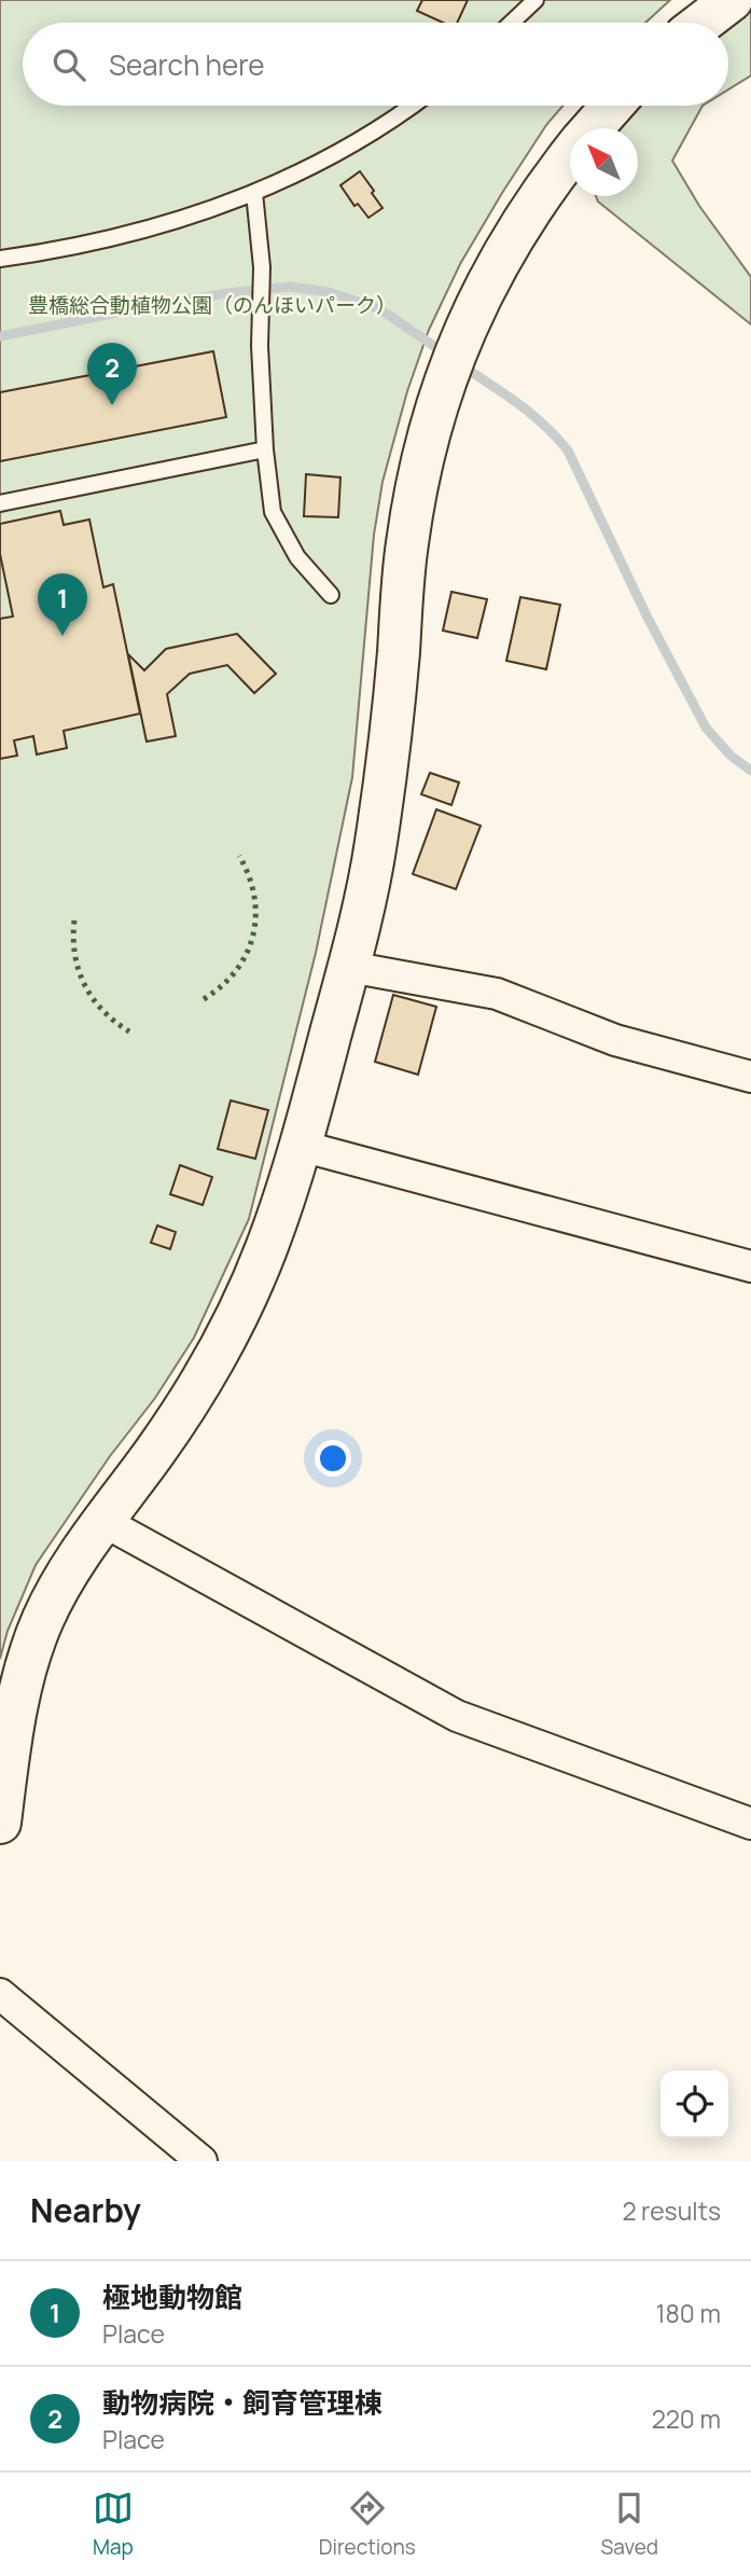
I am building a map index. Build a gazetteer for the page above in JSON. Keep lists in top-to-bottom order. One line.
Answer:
{"parks":["豊橋総合動植物公園（のんほいパーク）"],"north":"top left","page":{"search":"Search here","pins":["2","1"],"heading":["Nearby","2 results"],"list":[{"mark":"1","name":"極地動物館","note":"Place","value":"180 m"},{"mark":"2","name":"動物病院・飼育管理棟","note":"Place","value":"220 m"}],"nav":["Map","Directions","Saved"]}}
